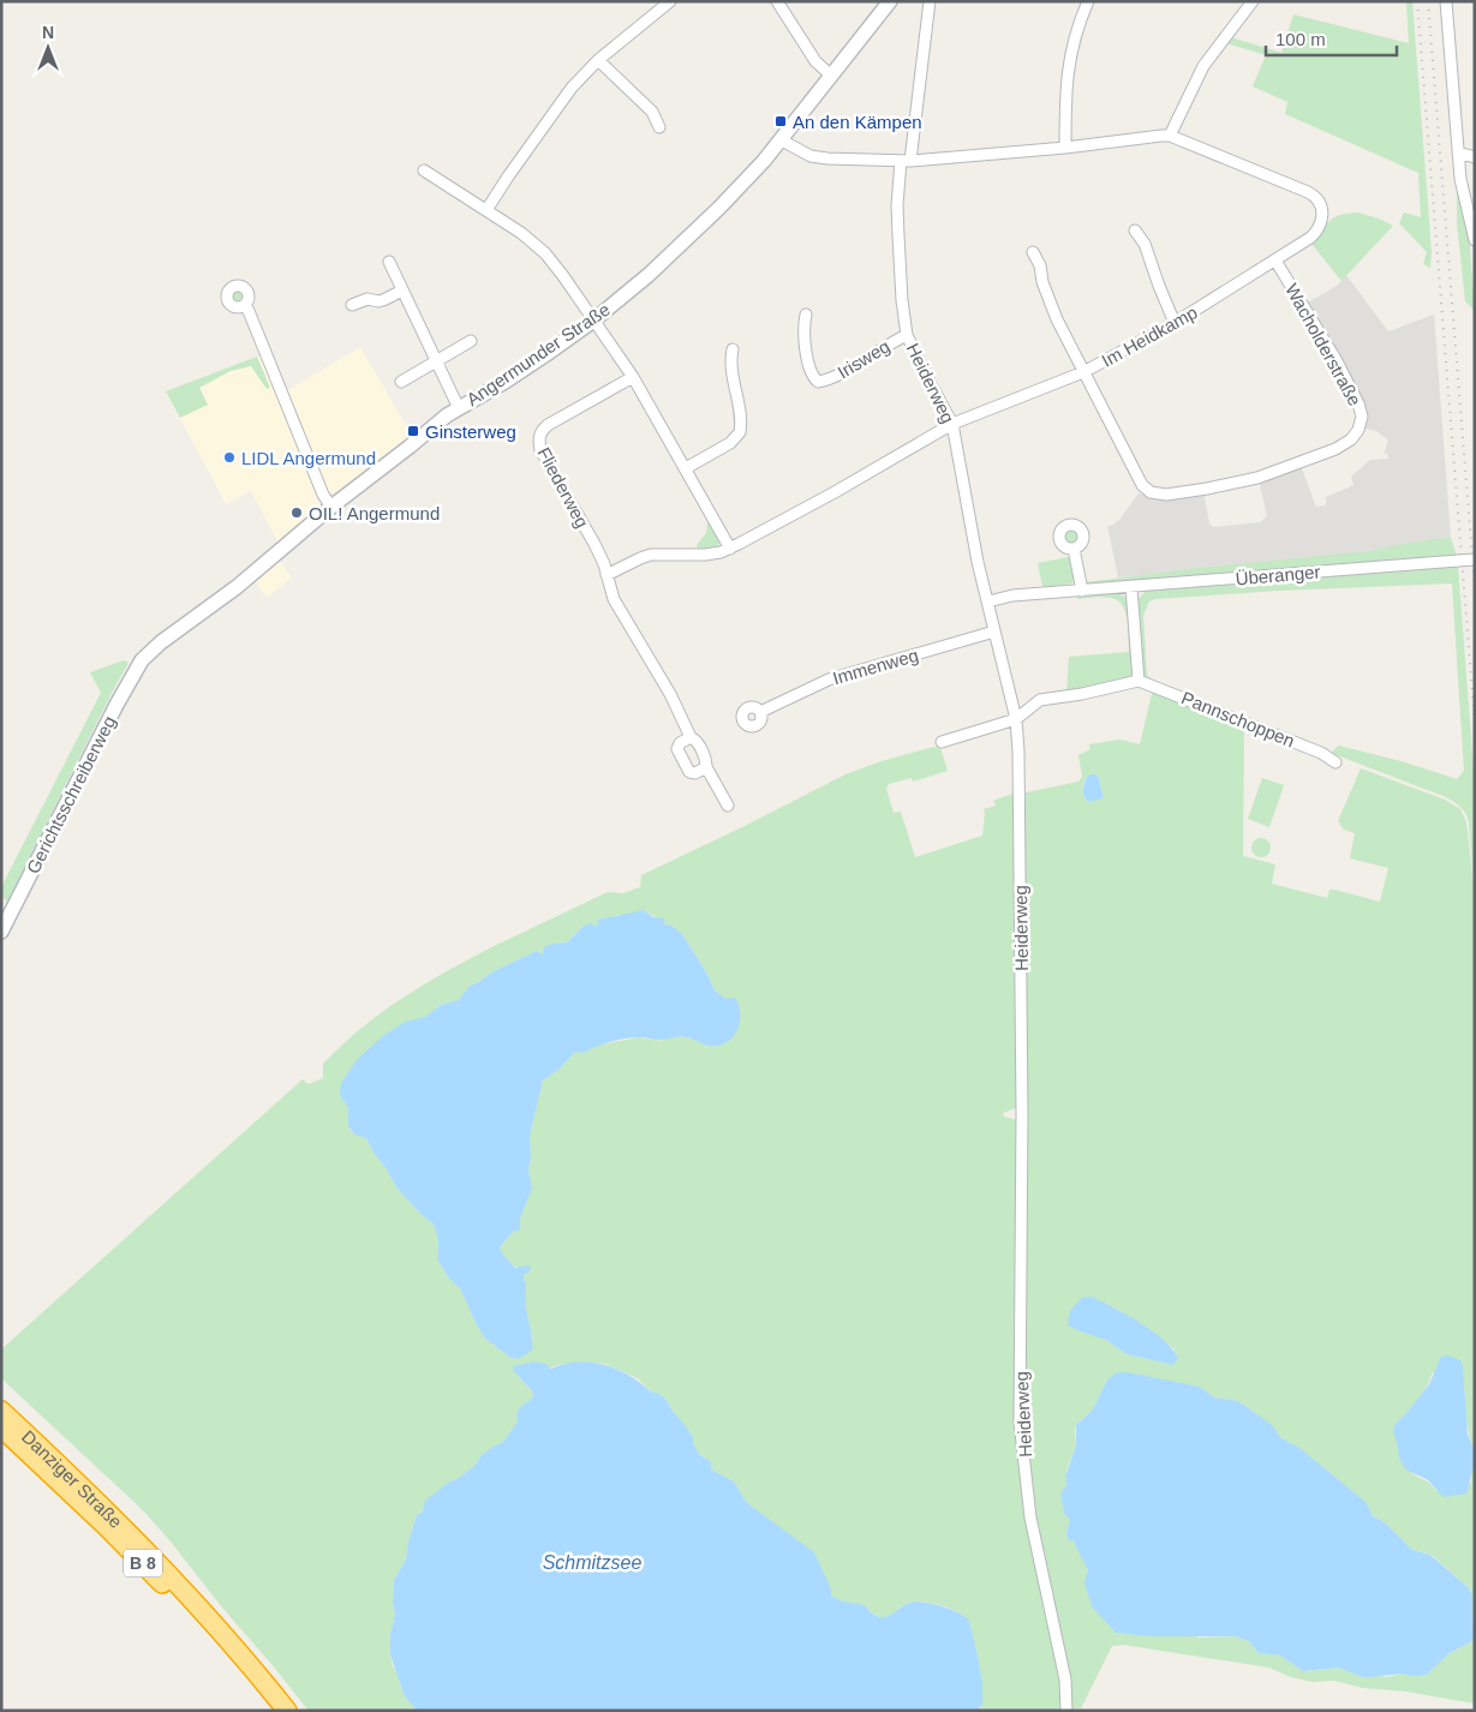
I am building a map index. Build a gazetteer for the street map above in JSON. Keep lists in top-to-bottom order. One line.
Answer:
{"streets":{"highway":["Danziger Straße","B 8"],"main road":["Angermunder Straße","Gerichtsschreiberweg"],"street":["Im Heidkamp","Wacholderstraße","Irisweg","Heiderweg","Fliederweg","Überanger","Immenweg","Pannschoppen"]},"crossings":[["Im Heidkamp","Wacholderstraße"],["Im Heidkamp","Heiderweg"],["Angermunder Straße","Gerichtsschreiberweg"],["Irisweg","Heiderweg"],["Heiderweg","Überanger"],["Heiderweg","Immenweg"]],"water":["Schmitzsee"],"places":{"transit":["An den Kämpen","Ginsterweg"],"other":["LIDL Angermund","OIL! Angermund"]},"scale_bar":"100 m","north":"top"}
